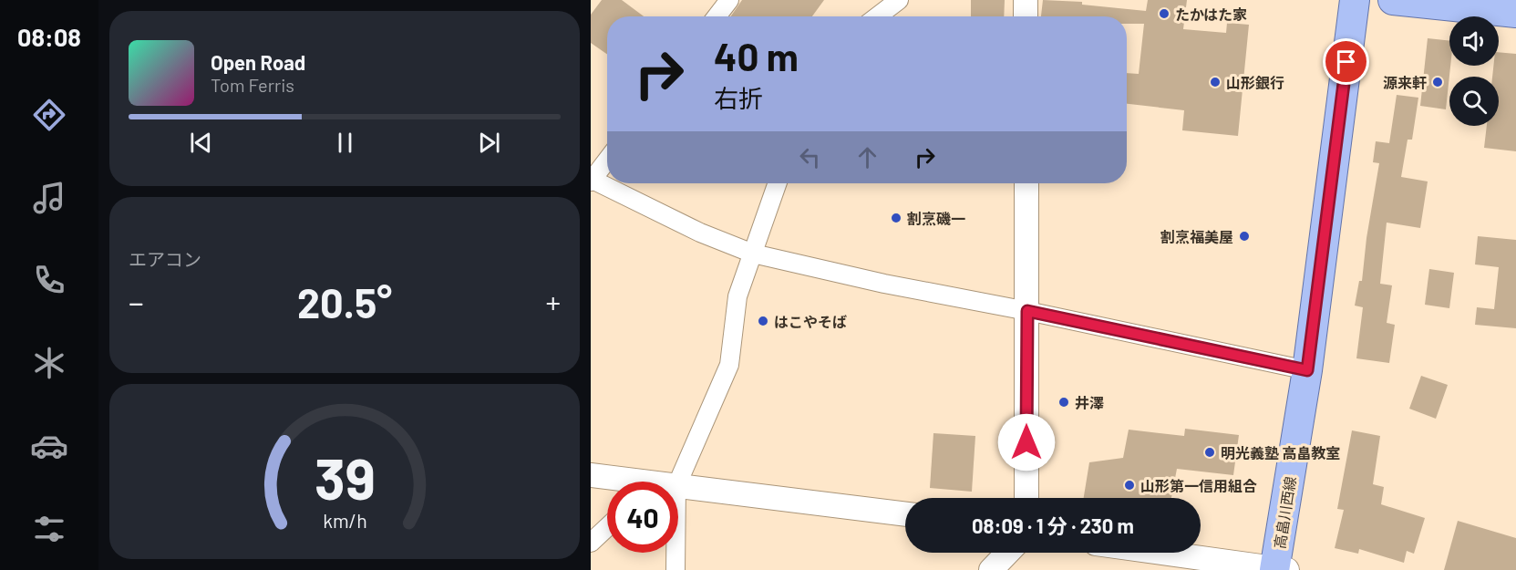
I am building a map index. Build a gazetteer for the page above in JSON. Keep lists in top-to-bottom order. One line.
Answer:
{"streets":{"main road":["高畠川西線"]},"places":["たかはた家","山形銀行","源来軒","割烹磯一","割烹福美屋","はこやそば","井澤","明光義塾 高畠教室","山形第一信用組合"],"page":{"tabs":"08:08","turn":["40 m","右折"],"song":["Open Road","Tom Ferris"],"tile":"エアコン","heat":["−","20.5°","+"],"limit":"40","trip":"08:09 · 1 分 · 230 m","gauge":["39","km/h"]}}
